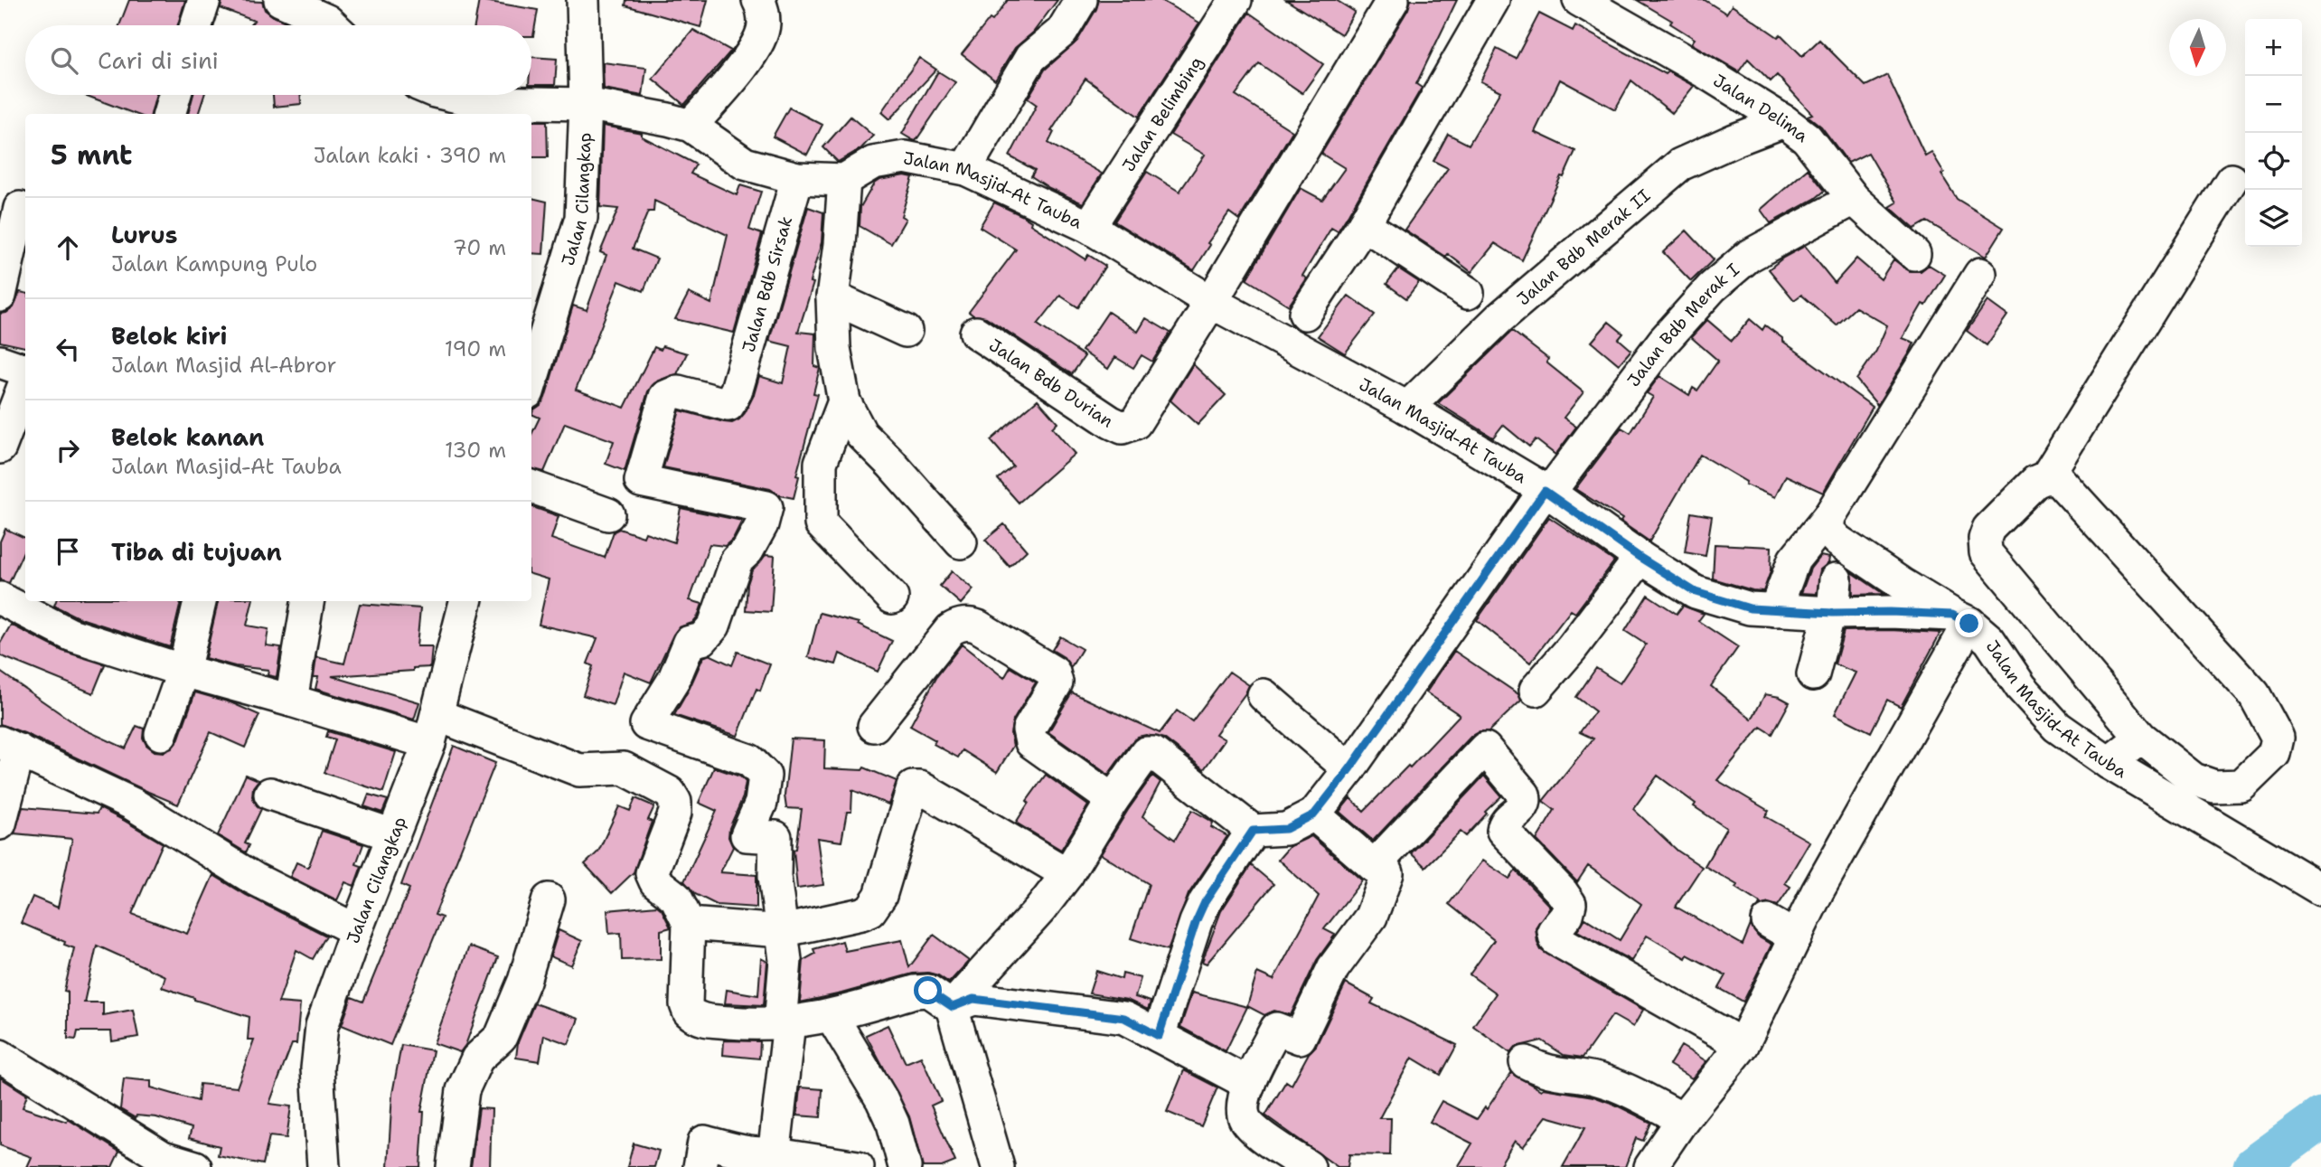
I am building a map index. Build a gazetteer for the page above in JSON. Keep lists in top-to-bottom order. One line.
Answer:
{"streets":{"street":["Jalan Delima","Jalan Belimbing","Jalan Masjid-At Tauba","Jalan Cilangkap","Jalan Bdb Merak II","Jalan Bdb Sirsak","Jalan Bdb Merak I","Jalan Bdb Durian"]},"crossings":[["Jalan Delima","Jalan Bdb Merak II"],["Jalan Delima","Jalan Bdb Merak I"],["Jalan Belimbing","Jalan Masjid-At Tauba"],["Jalan Masjid-At Tauba","Jalan Bdb Merak II"],["Jalan Masjid-At Tauba","Jalan Bdb Merak I"],["Jalan Masjid-At Tauba","Jalan Bdb Durian"]],"north":"bottom","page":{"map_buttons":["+","−"],"search":"Cari di sini","heading":["5 mnt","Jalan kaki · 390 m"],"list":[["Lurus","Jalan Kampung Pulo","70 m"],["Belok kiri","Jalan Masjid Al-Abror","190 m"],["Belok kanan","Jalan Masjid-At Tauba","130 m"],"Tiba di tujuan"]}}
